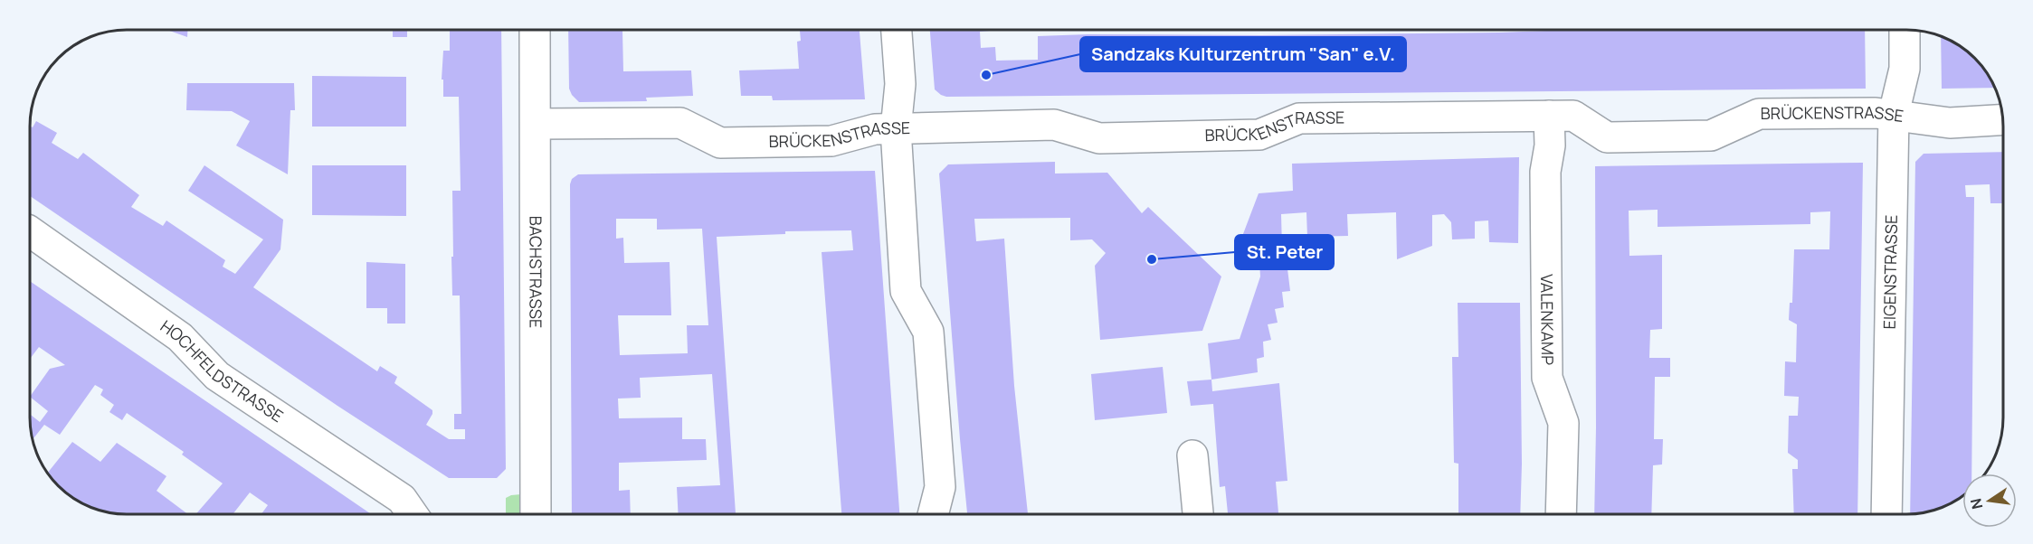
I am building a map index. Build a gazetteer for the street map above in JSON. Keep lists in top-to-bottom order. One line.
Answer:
{"streets":{"street":["BRÜCKENSTRASSE","BACHSTRASSE","EIGENSTRASSE","VALENKAMP","HOCHFELDSTRASSE"]},"crossings":[["BRÜCKENSTRASSE","BACHSTRASSE"],["BRÜCKENSTRASSE","EIGENSTRASSE"],["BRÜCKENSTRASSE","VALENKAMP"]],"places":["Sandzaks Kulturzentrum \"San\" e.V.","St. Peter"],"north":"left"}
